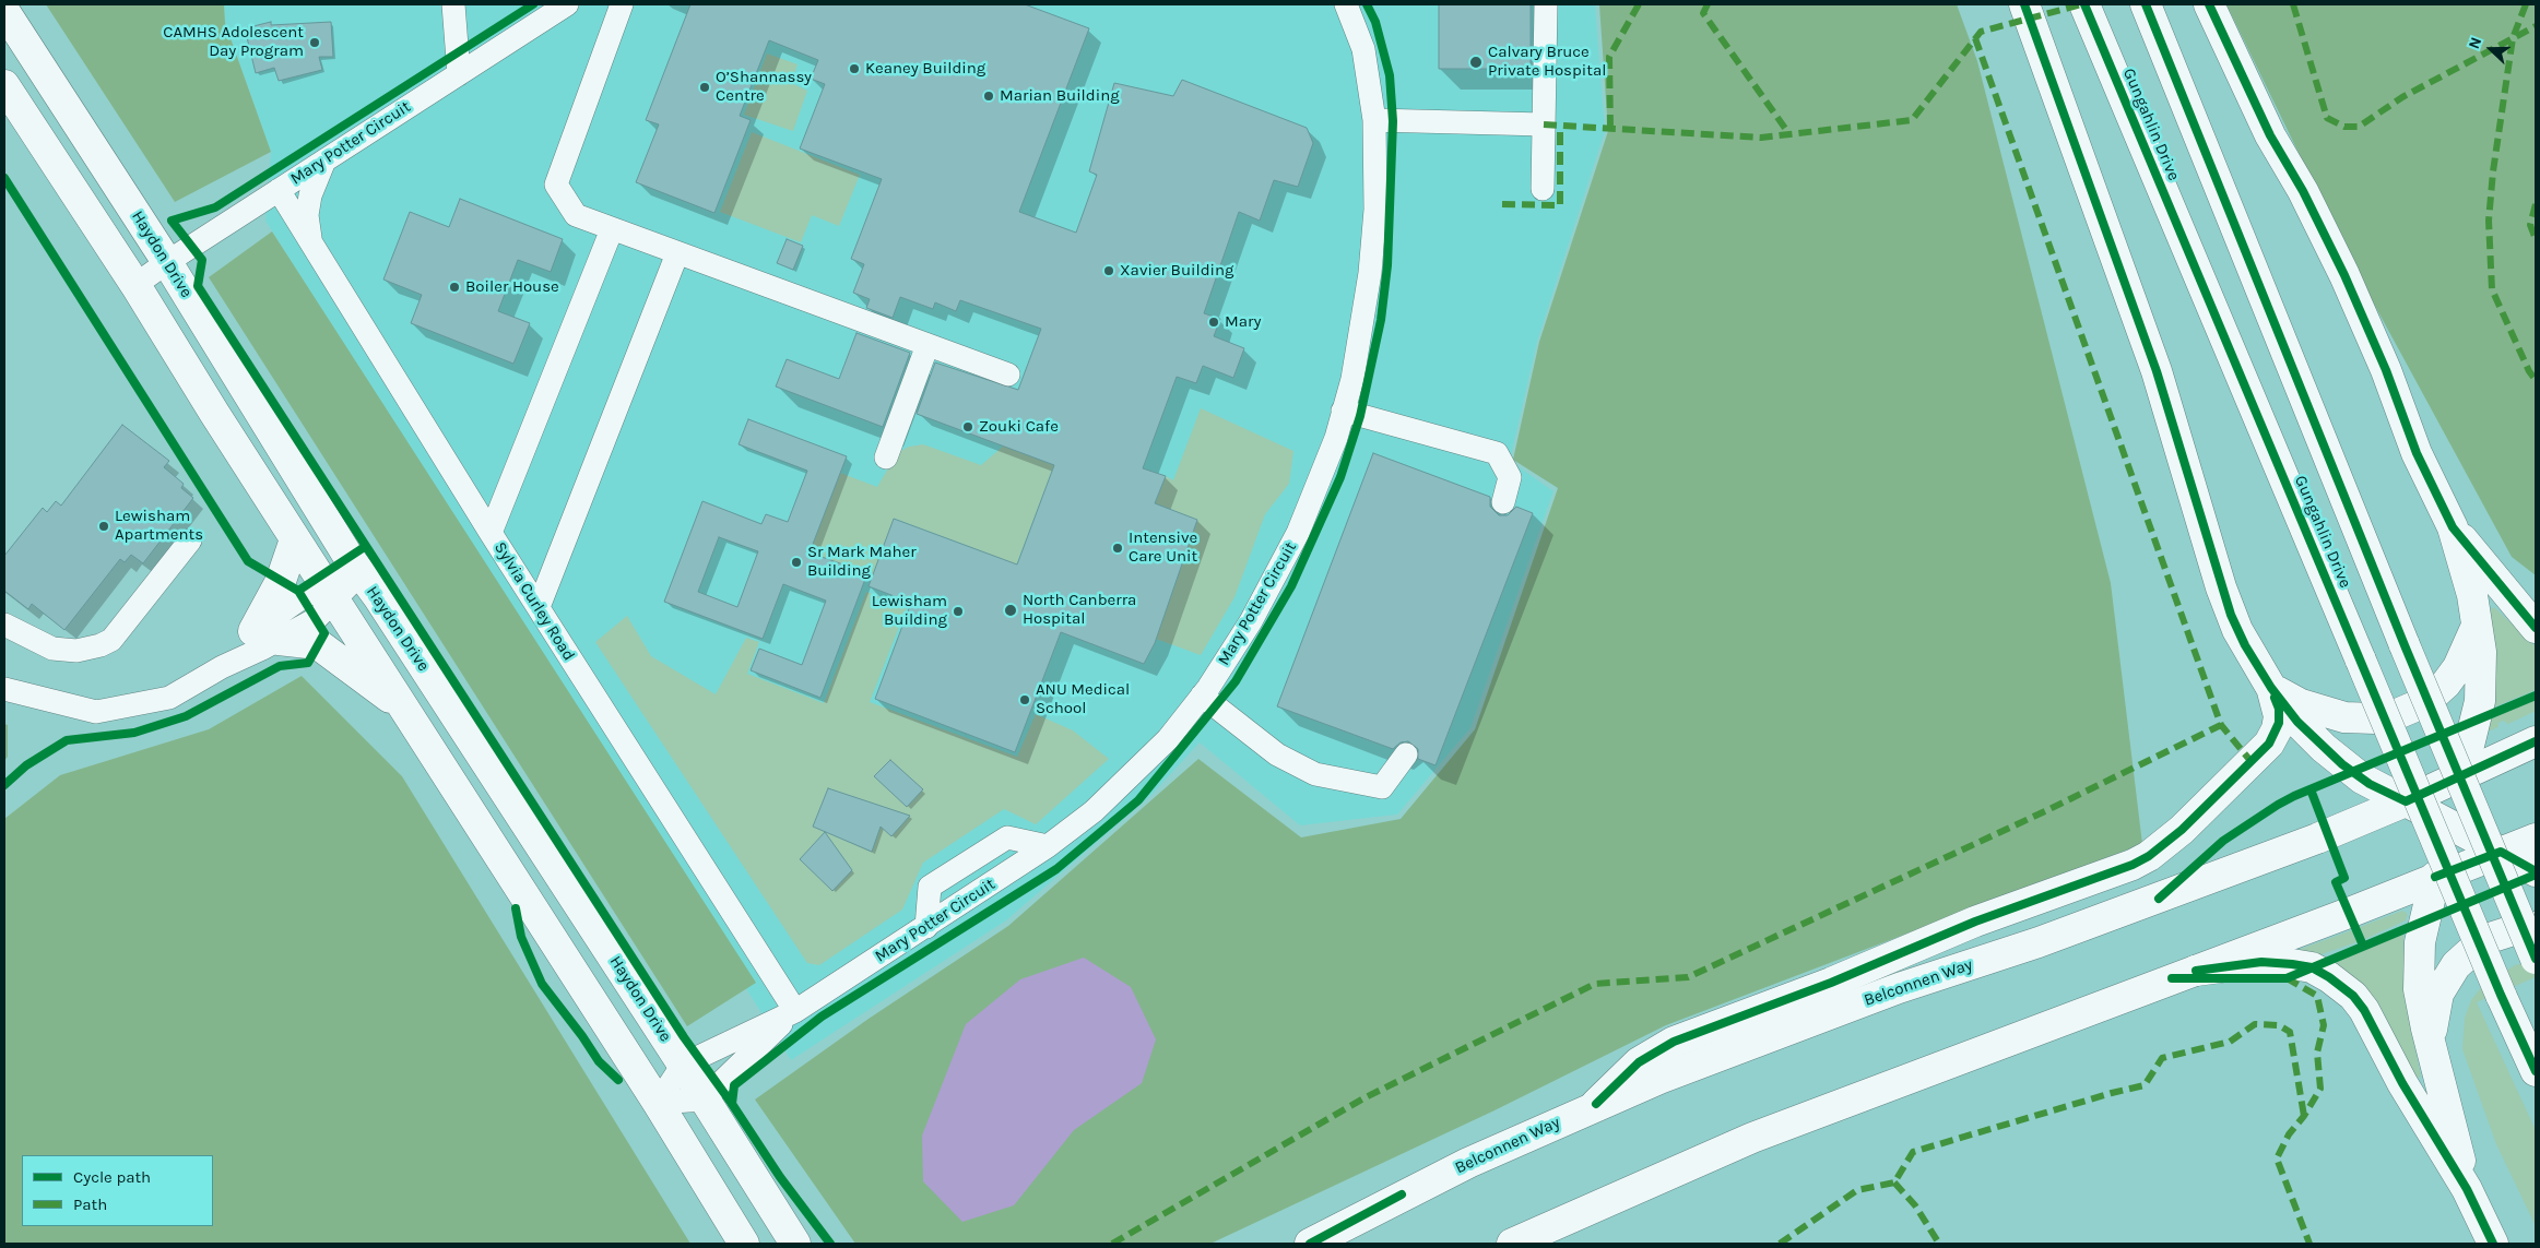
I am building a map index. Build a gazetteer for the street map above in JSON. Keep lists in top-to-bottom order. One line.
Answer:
{"streets":{"main road":["Gungahlin Drive","Haydon Drive","Belconnen Way"],"street":["Mary Potter Circuit","Sylvia Curley Road"]},"crossings":[["Mary Potter Circuit","Haydon Drive"],["Mary Potter Circuit","Sylvia Curley Road"]],"places":["CAMHS Adolescent Day Program","Calvary Bruce Private Hospital","Keaney Building","O’Shannassy Centre","Marian Building","Xavier Building","Boiler House","Mary","Zouki Cafe","Lewisham Apartments","Intensive Care Unit","Sr Mark Maher Building","North Canberra Hospital","Lewisham Building","ANU Medical School"],"legend":["Cycle path","Path"],"north":"left"}
